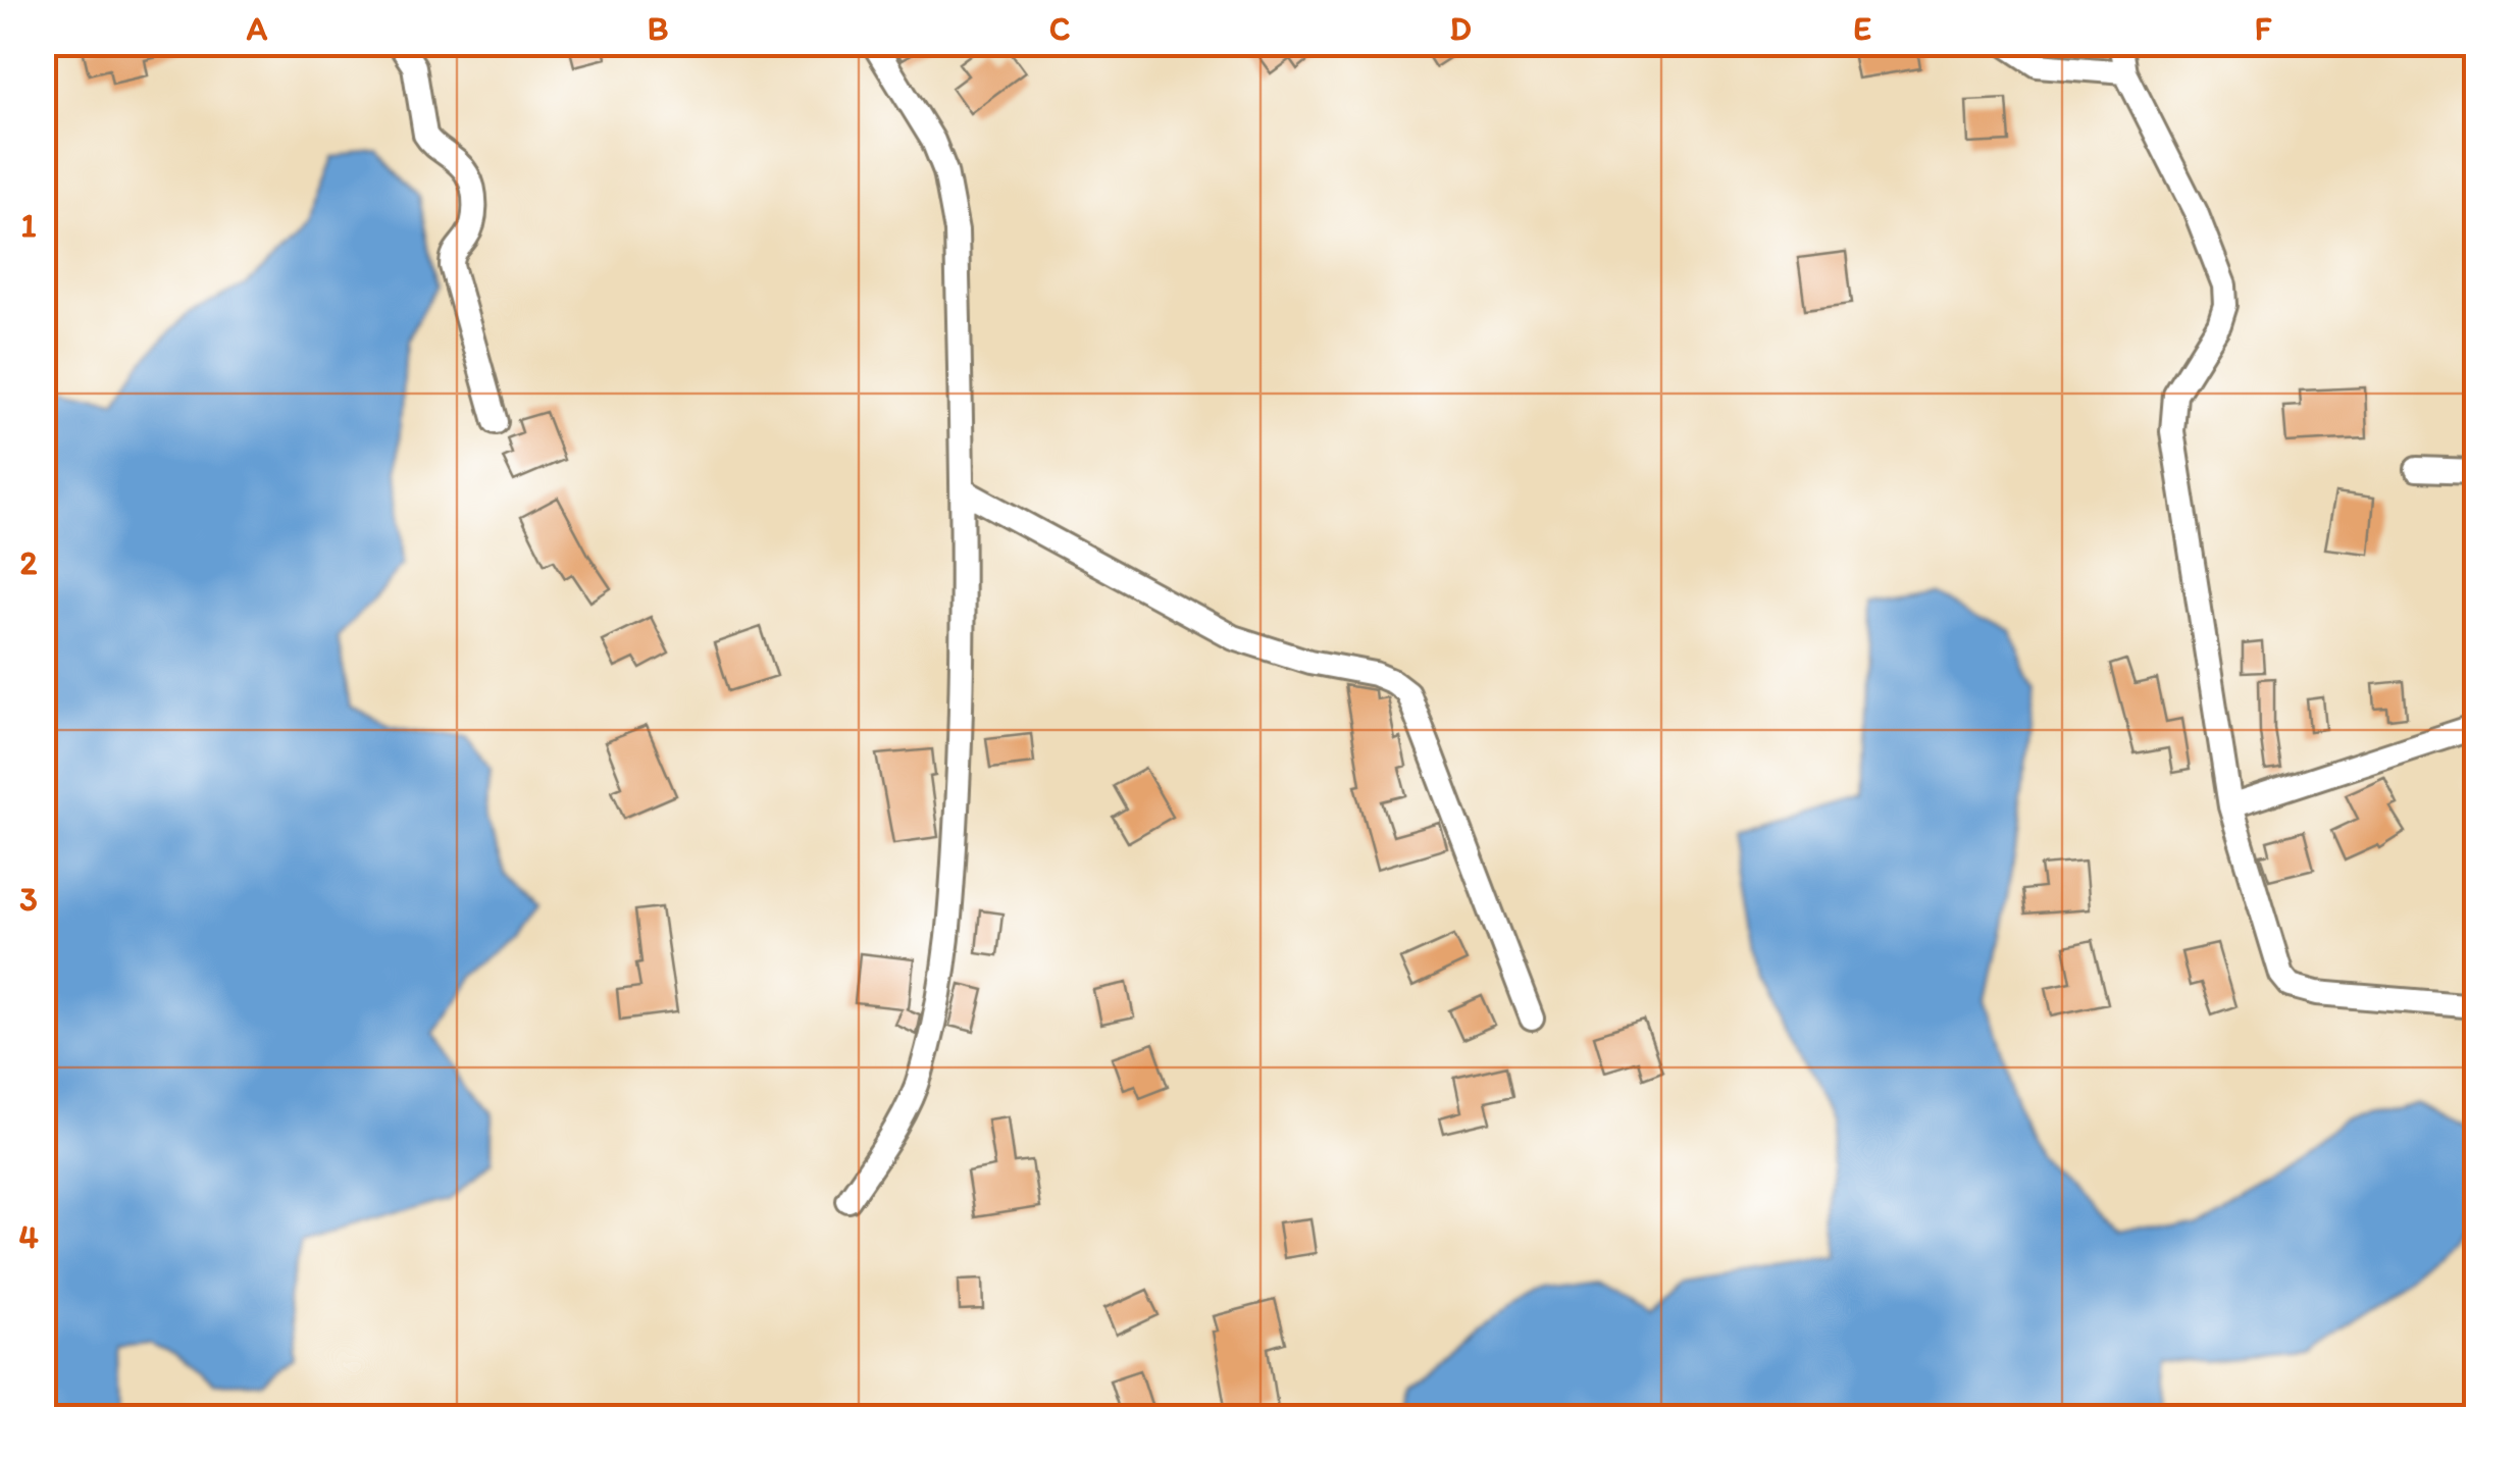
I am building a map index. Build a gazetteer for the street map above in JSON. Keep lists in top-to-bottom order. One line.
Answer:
{"grid":{"columns":["A","B","C","D","E","F"],"rows":["1","2","3","4"]}}
